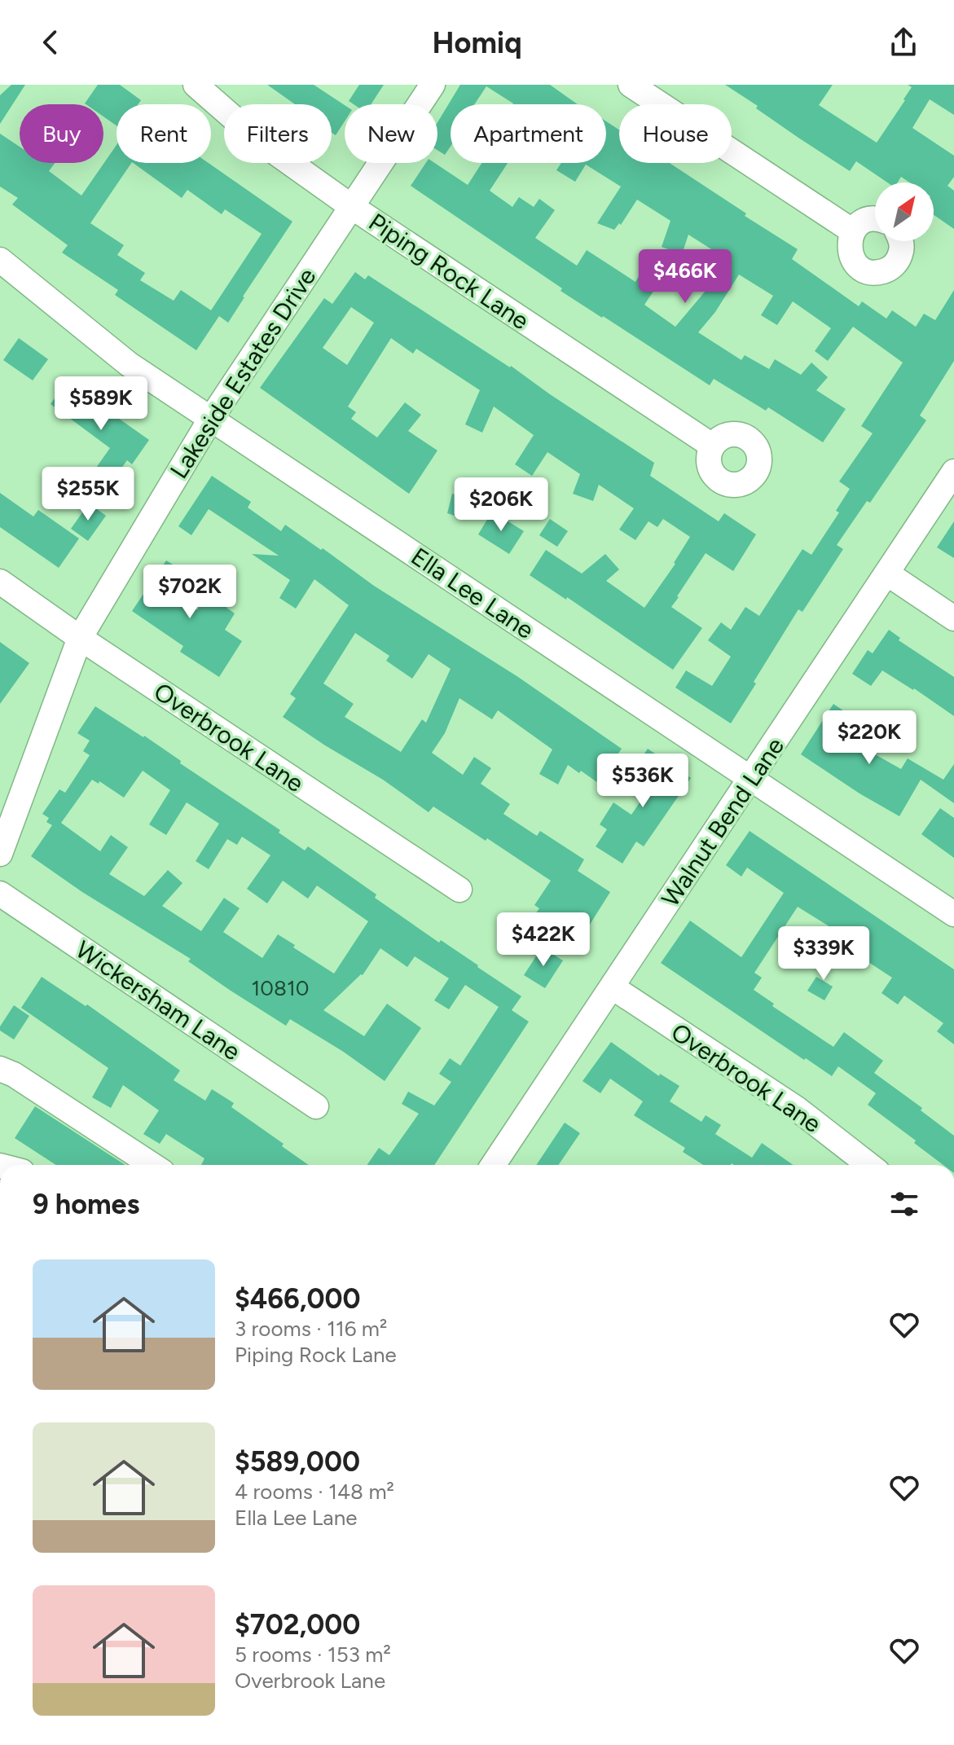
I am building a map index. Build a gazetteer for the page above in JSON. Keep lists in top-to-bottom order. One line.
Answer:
{"streets":{"street":["Piping Rock Lane","Lakeside Estates Drive","Ella Lee Lane","Overbrook Lane","Walnut Bend Lane","Wickersham Lane"]},"crossings":[["Piping Rock Lane","Lakeside Estates Drive"],["Lakeside Estates Drive","Ella Lee Lane"],["Lakeside Estates Drive","Overbrook Lane"],["Ella Lee Lane","Walnut Bend Lane"],["Overbrook Lane","Walnut Bend Lane"]],"house_numbers":["10810"],"north":"top right","page":{"header":"Homiq","chip":["Buy","Rent","Filters","New","Apartment","House"],"price":["$466K","$589K","$255K","$206K","$702K","$220K","$536K","$422K","$339K"],"heading":"9 homes","list":[{"name":"$466,000","note":"3 rooms · 116 m² · Piping Rock Lane"},{"name":"$589,000","note":"4 rooms · 148 m² · Ella Lee Lane"},{"name":"$702,000","note":"5 rooms · 153 m² · Overbrook Lane"}]}}
